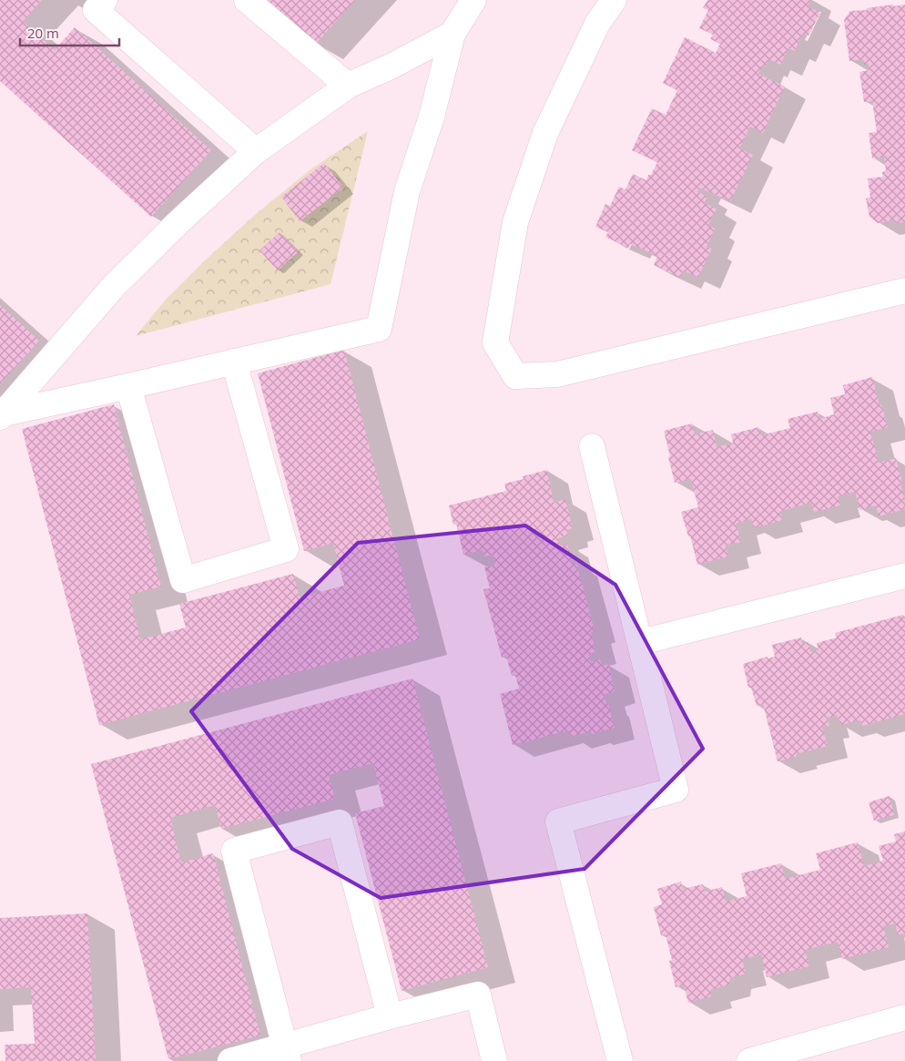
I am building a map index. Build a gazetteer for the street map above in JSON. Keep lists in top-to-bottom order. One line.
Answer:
{"scale_bar":"20 m"}
